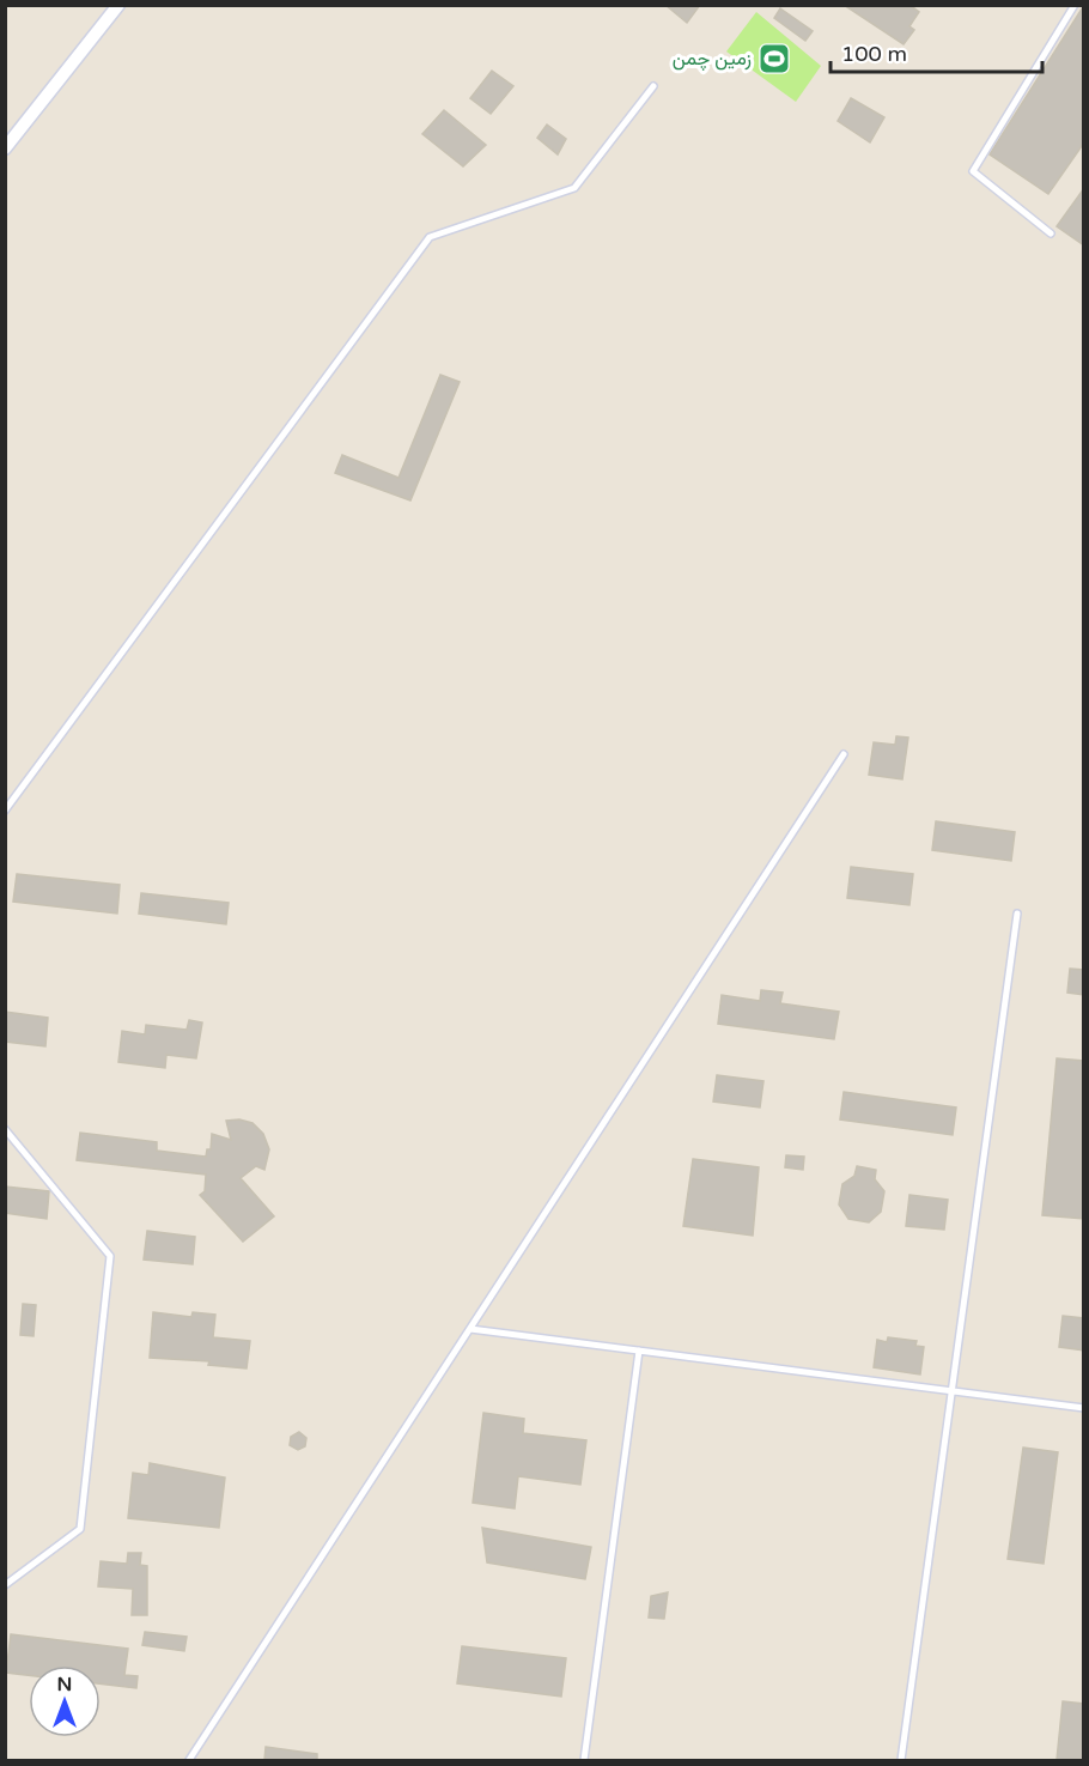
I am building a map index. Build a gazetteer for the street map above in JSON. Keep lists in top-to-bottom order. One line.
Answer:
{"places":{"sports":["زمین چمن"]},"scale_bar":"100 m","north":"top"}
